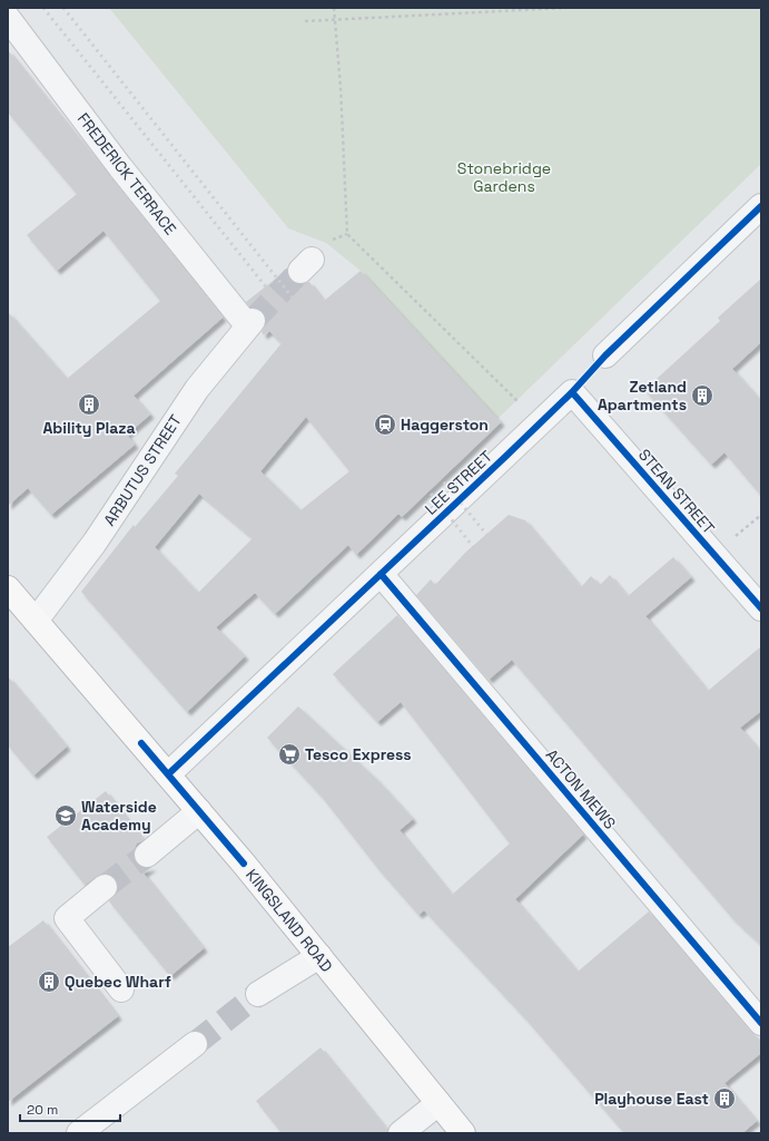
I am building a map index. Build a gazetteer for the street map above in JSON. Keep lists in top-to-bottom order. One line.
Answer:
{"streets":{"highway":["KINGSLAND ROAD"],"street":["FREDERICK TERRACE","ARBUTUS STREET","LEE STREET","STEAN STREET","ACTON MEWS"]},"crossings":[["FREDERICK TERRACE","ARBUTUS STREET"],["ARBUTUS STREET","KINGSLAND ROAD"],["LEE STREET","STEAN STREET"],["LEE STREET","ACTON MEWS"],["LEE STREET","KINGSLAND ROAD"]],"parks":["Stonebridge Gardens"],"places":{"building":["Zetland Apartments","Ability Plaza","Quebec Wharf","Playhouse East"],"station":["Haggerston"],"supermarket":["Tesco Express"],"school or university":["Waterside Academy"]},"scale_bar":"20 m"}
